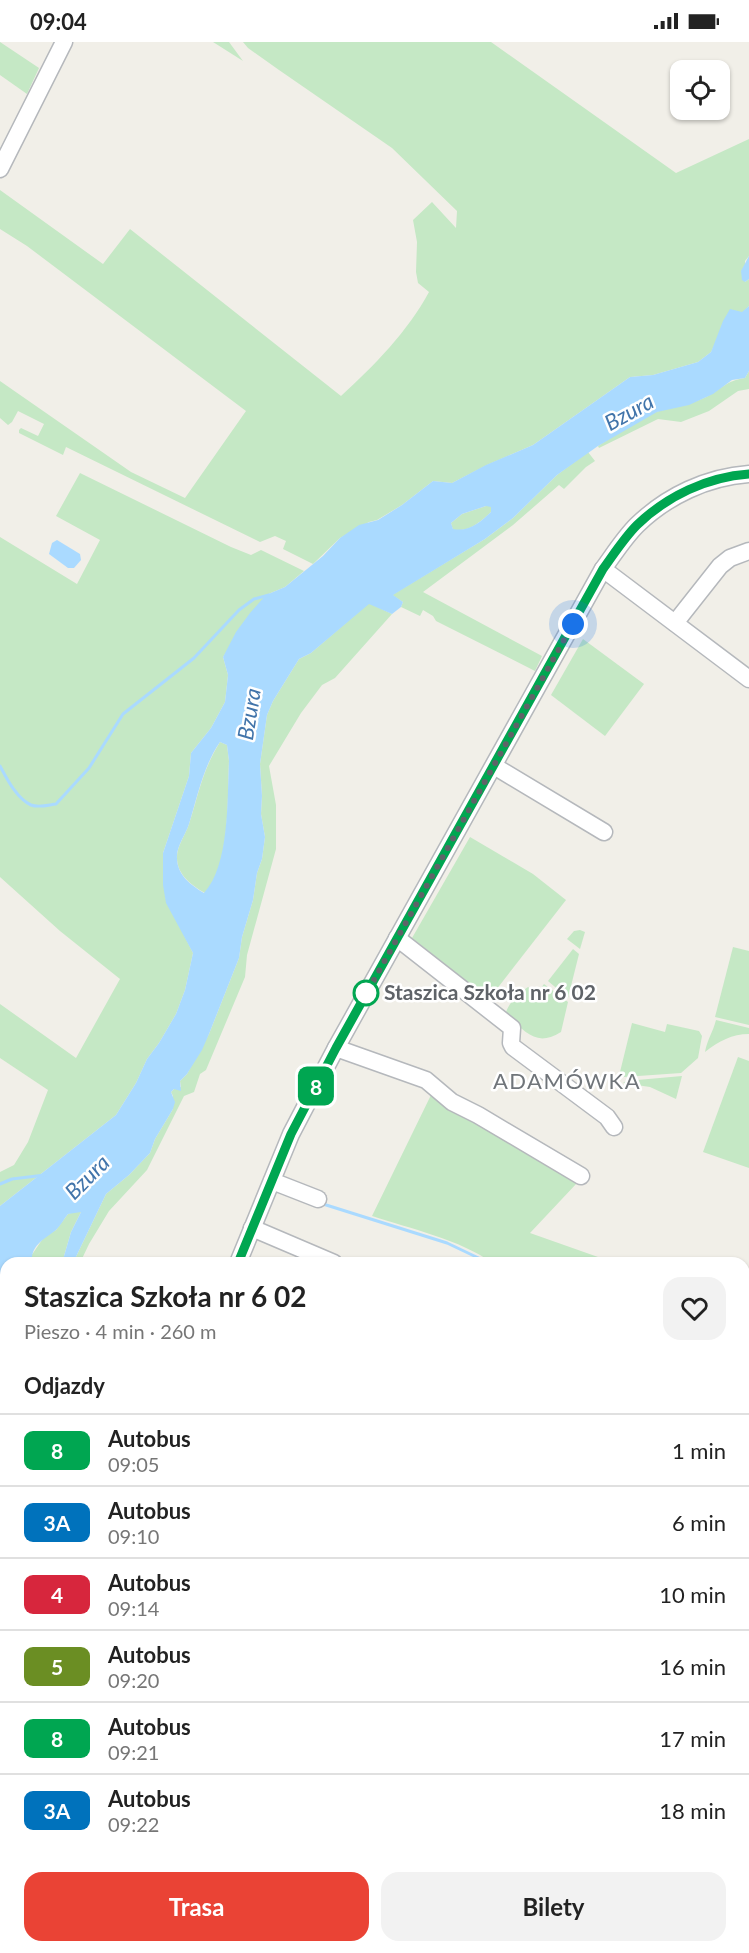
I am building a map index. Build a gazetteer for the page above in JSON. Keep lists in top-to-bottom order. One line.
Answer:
{"districts":["ADAMÓWKA"],"water":["Bzura"],"places":["Staszica Szkoła nr 6 02"],"lines":["bus line 8"],"page":{"status":"09:04","on_map":"8","heading":[["Staszica Szkoła nr 6 02","Pieszo · 4 min · 260 m"],"Odjazdy"],"list":[{"mark":"8","name":"Autobus","note":"09:05","value":"1 min"},{"mark":"3A","name":"Autobus","note":"09:10","value":"6 min"},{"mark":"4","name":"Autobus","note":"09:14","value":"10 min"},{"mark":"5","name":"Autobus","note":"09:20","value":"16 min"},{"mark":"8","name":"Autobus","note":"09:21","value":"17 min"},{"mark":"3A","name":"Autobus","note":"09:22","value":"18 min"}],"buttons":["Trasa","Bilety"]}}
